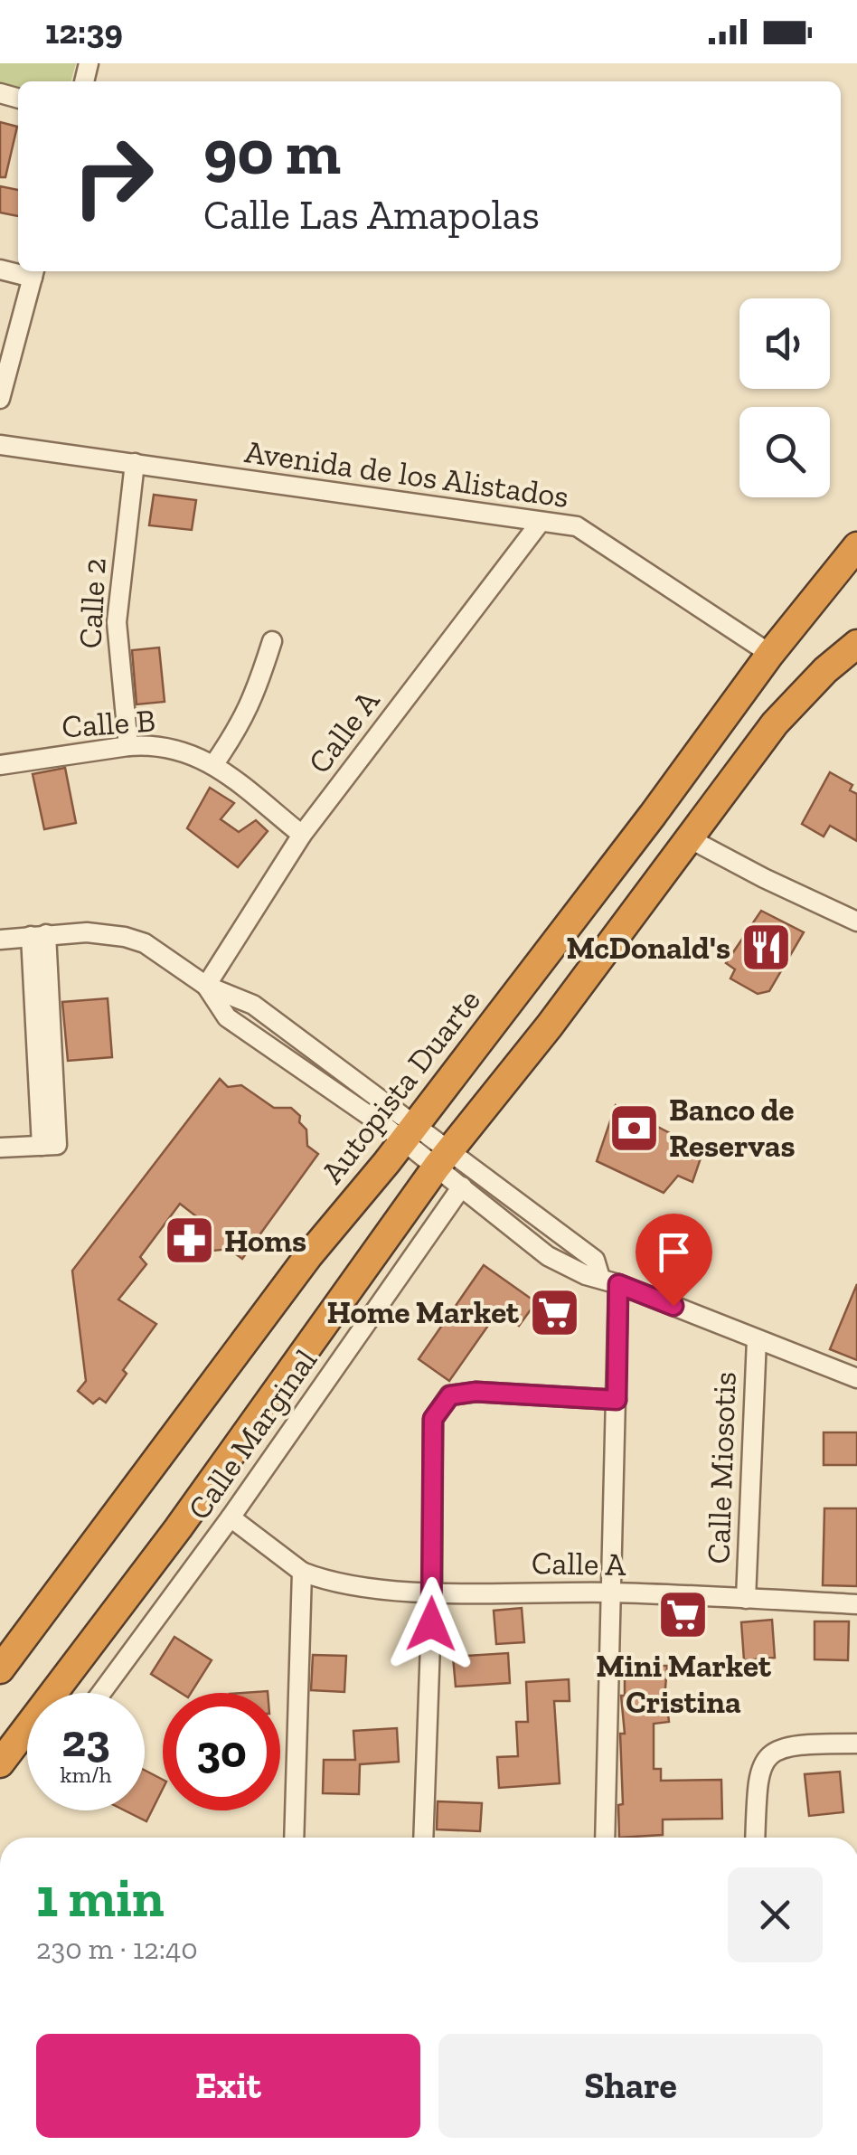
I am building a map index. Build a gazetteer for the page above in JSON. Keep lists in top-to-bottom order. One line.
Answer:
{"streets":{"highway":["Autopista Duarte"],"street":["Avenida de los Alistados","Calle 2","Calle B","Calle A","Calle Marginal","Calle Miosotis"]},"crossings":[["Avenida de los Alistados","Calle 2"],["Avenida de los Alistados","Calle A"],["Avenida de los Alistados","Autopista Duarte"],["Calle 2","Calle B"],["Calle B","Calle A"],["Calle A","Calle Miosotis"]],"places":{"restaurant":["McDonald's"],"bank":["Banco de Reservas"],"pharmacy":["Homs"],"supermarket":["Home Market","Mini Market Cristina"]},"page":{"status":"12:39","turn":["90 m","Calle Las Amapolas"],"speed":"23 km/h","limit":"30","heading":["1 min","230 m · 12:40"],"buttons":["Exit","Share"]}}
